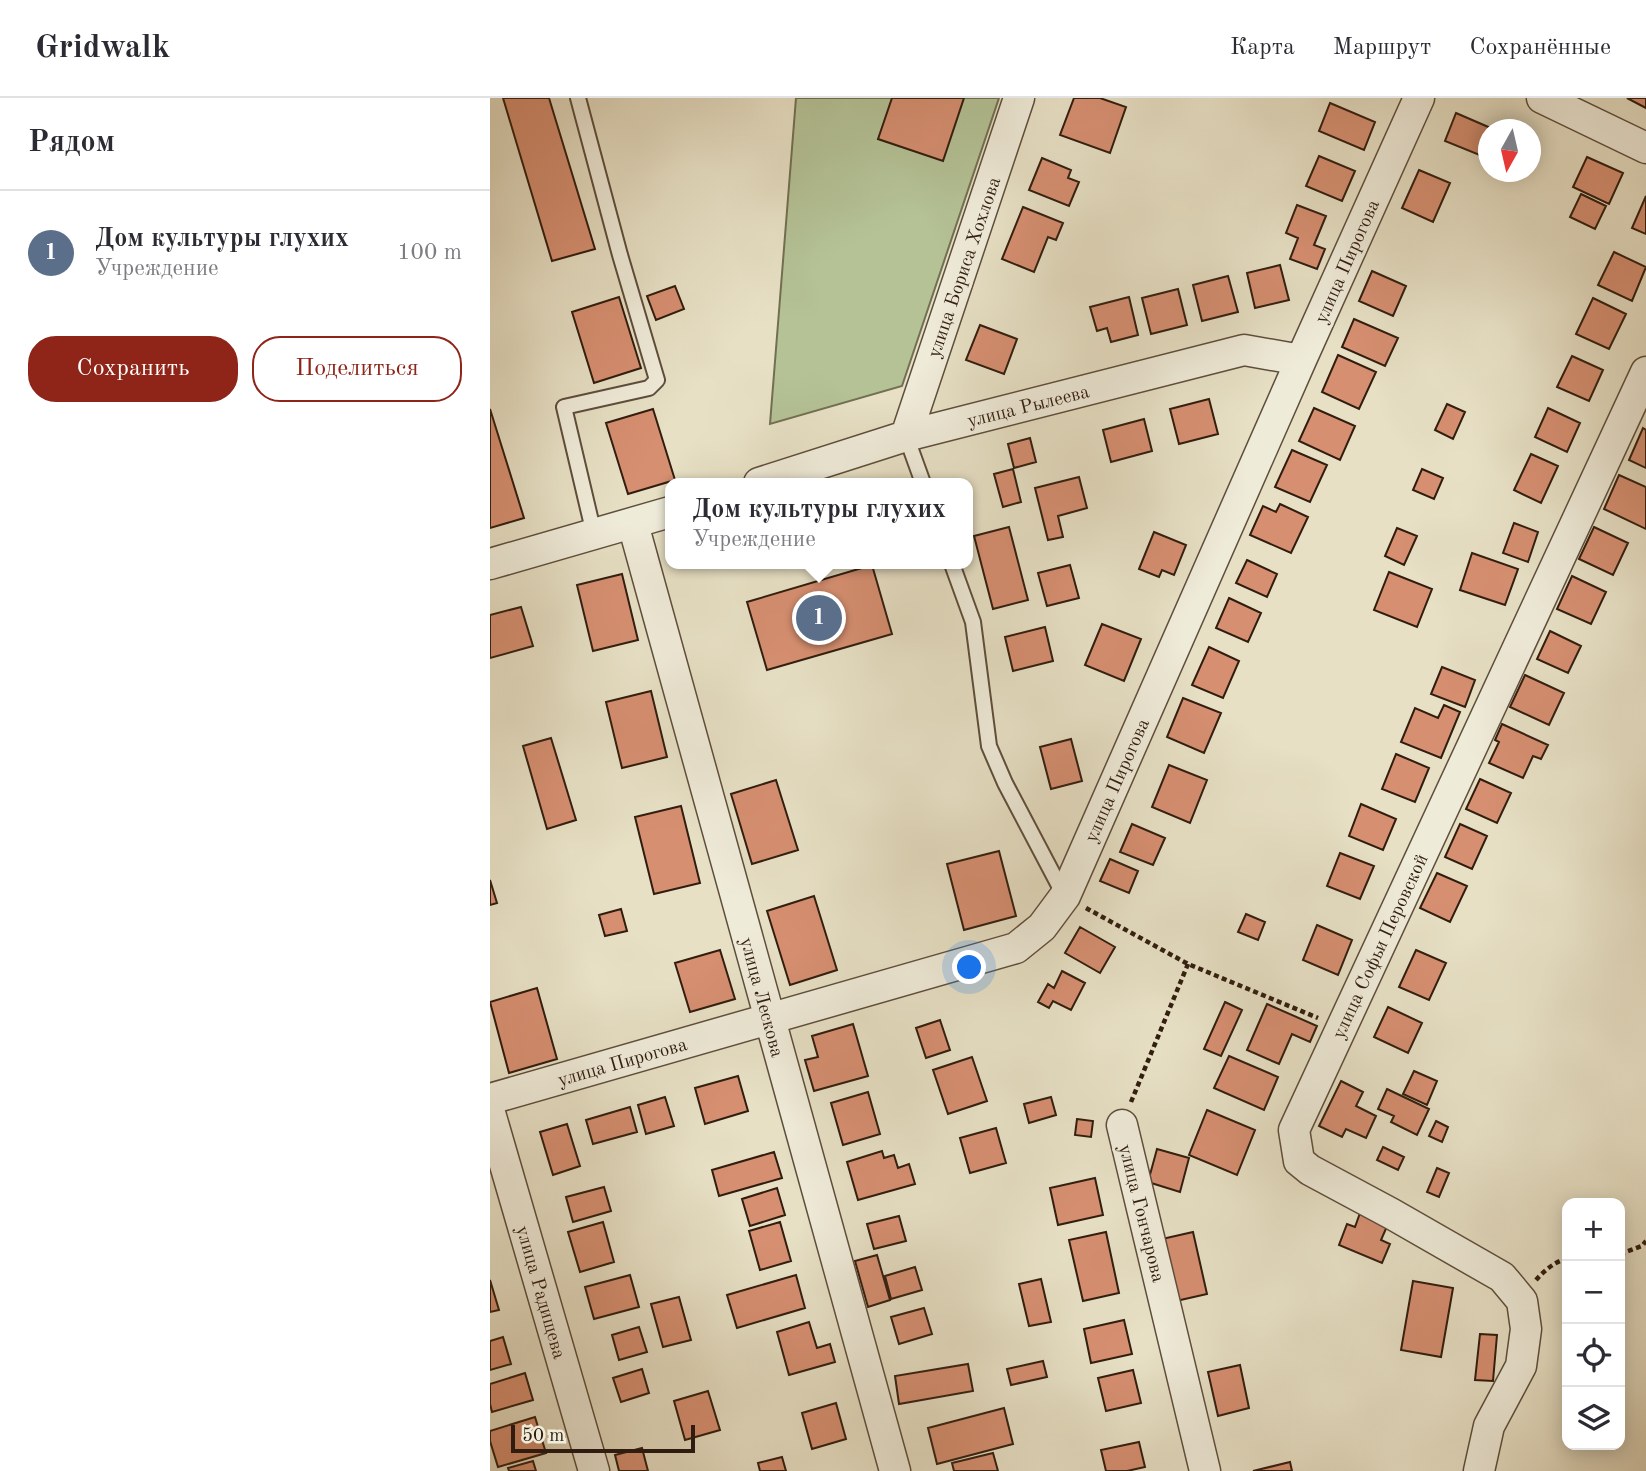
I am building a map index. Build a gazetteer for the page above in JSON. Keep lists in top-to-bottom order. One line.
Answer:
{"streets":{"street":["улица Пирогова","улица Бориса Хохлова","улица Рылеева","улица Софьи Перовской","улица Лескова","улица Гончарова","улица Радищева"]},"crossings":[["улица Пирогова","улица Рылеева"],["улица Пирогова","улица Лескова"],["улица Бориса Хохлова","улица Рылеева"]],"scale_bar":"50 m","north":"bottom","page":{"header":"Gridwalk","nav":["Карта","Маршрут","Сохранённые"],"heading":"Рядом","list":[{"mark":"1","name":"Дом культуры глухих","note":"Учреждение","value":"100 m"}],"buttons":["Сохранить","Поделиться"],"popup":["Дом культуры глухих","Учреждение"],"pins":"1","map_buttons":["+","−"],"scale":"50 m"}}
